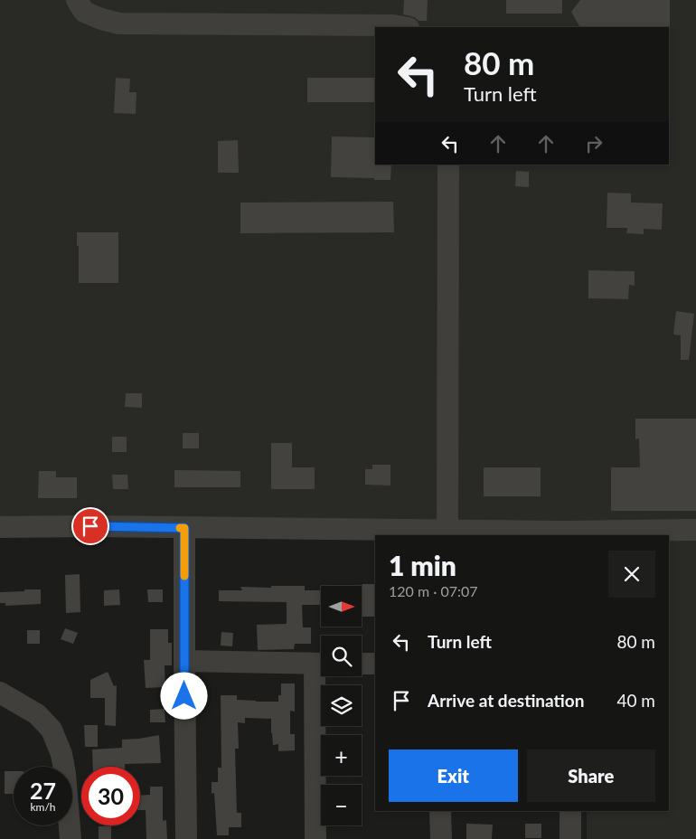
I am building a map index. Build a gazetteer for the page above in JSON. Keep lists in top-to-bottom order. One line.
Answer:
{"north":"right","page":{"turn":["80 m","Turn left"],"heading":["1 min","120 m · 07:07"],"map_buttons":["+","−"],"list":[{"name":"Turn left","value":"80 m"},{"name":"Arrive at destination","value":"40 m"}],"buttons":["Exit","Share"],"speed":"27 km/h","limit":"30"}}
